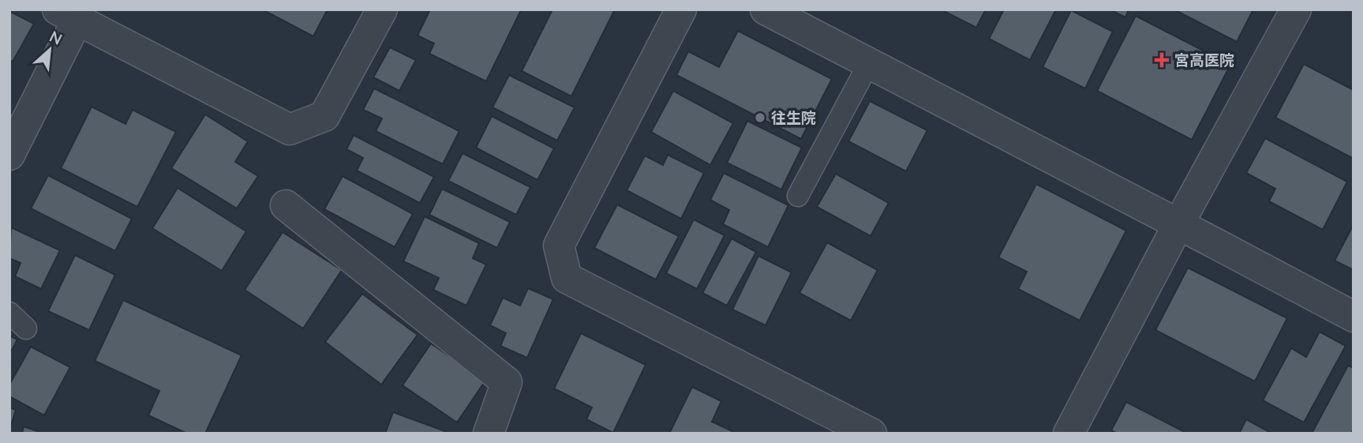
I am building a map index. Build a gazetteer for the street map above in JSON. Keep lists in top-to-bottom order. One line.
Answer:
{"places":{"health":["宮高医院"],"other":["往生院"]},"north":"top right"}
